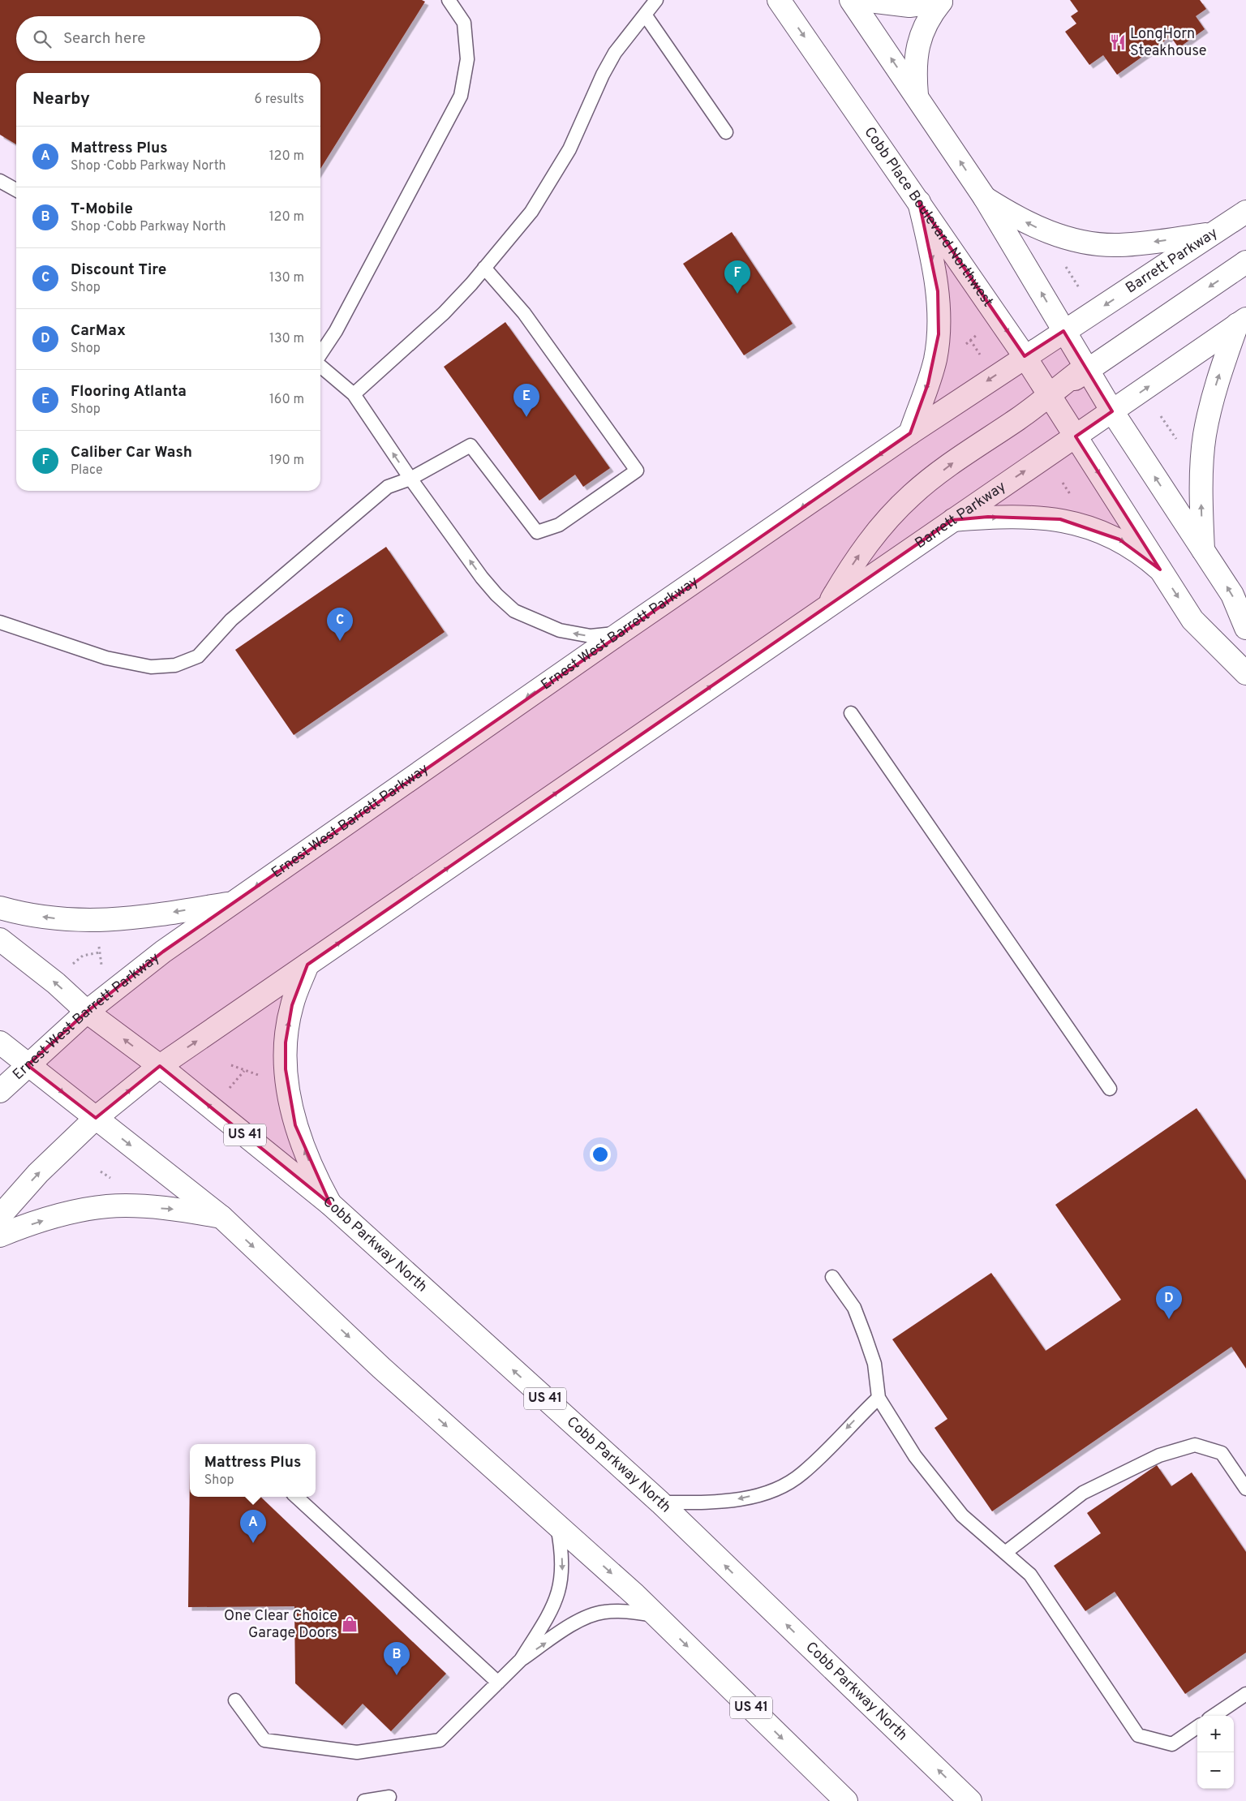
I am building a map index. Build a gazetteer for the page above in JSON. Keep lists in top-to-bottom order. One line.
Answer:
{"streets":{"main road":["Cobb Place Boulevard Northwest","Barrett Parkway","Ernest West Barrett Parkway","US 41","Cobb Parkway North"]},"crossings":[["Cobb Place Boulevard Northwest","Barrett Parkway"],["Barrett Parkway","Ernest West Barrett Parkway"],["Ernest West Barrett Parkway","US 41"],["US 41","Cobb Parkway North"]],"one_way":["Ernest West Barrett Parkway"],"places":{"restaurant":["LongHorn Steakhouse"],"shop":["One Clear Choice Garage Doors"]},"page":{"search":"Search here","heading":["Nearby","6 results"],"list":[{"mark":"A","name":"Mattress Plus","note":"Shop · Cobb Parkway North","value":"120 m"},{"mark":"B","name":"T-Mobile","note":"Shop · Cobb Parkway North","value":"120 m"},{"mark":"C","name":"Discount Tire","note":"Shop","value":"130 m"},{"mark":"D","name":"CarMax","note":"Shop","value":"130 m"},{"mark":"E","name":"Flooring Atlanta","note":"Shop","value":"160 m"},{"mark":"F","name":"Caliber Car Wash","note":"Place","value":"190 m"}],"pins":["F","E","C","D","A","B"],"popup":["Mattress Plus","Shop"],"map_buttons":["+","−"]}}
